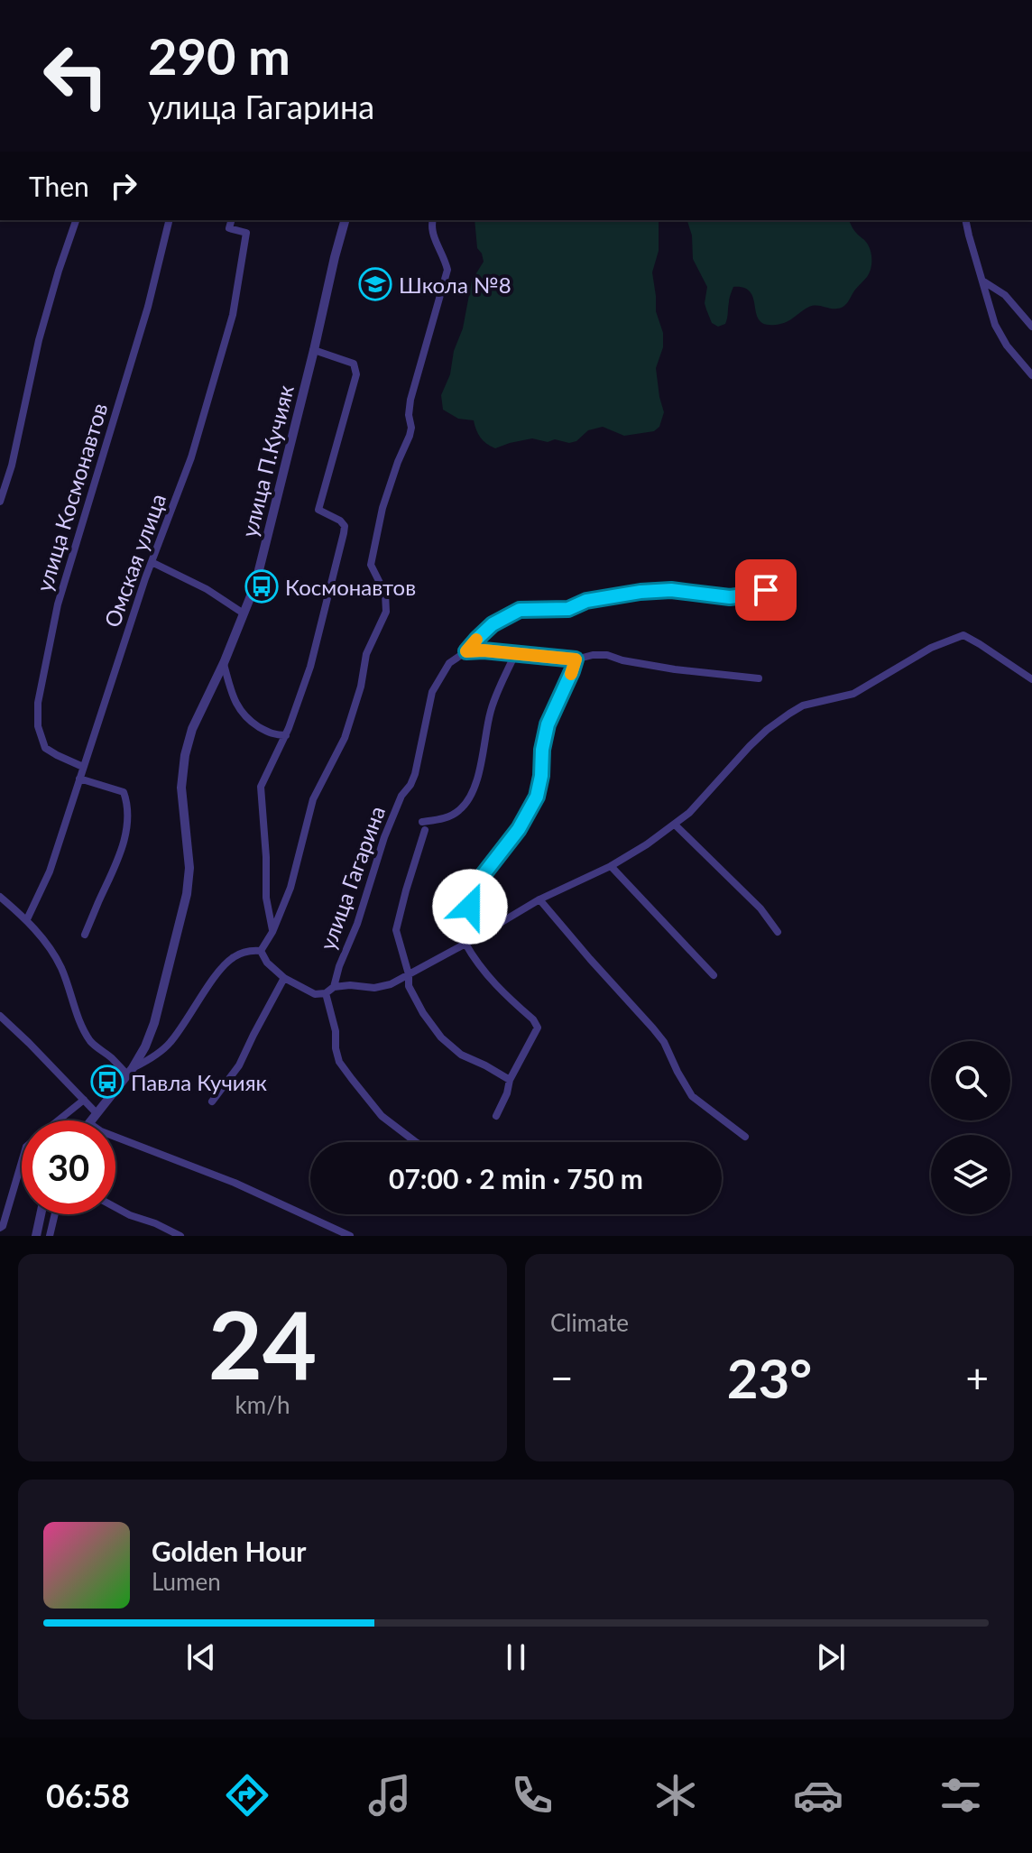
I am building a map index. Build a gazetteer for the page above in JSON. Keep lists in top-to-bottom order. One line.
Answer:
{"streets":{"street":["улица П.Кучияк","улица Космонавтов","Омская улица","улица Гагарина"]},"crossings":[["улица Космонавтов","Омская улица"]],"places":{"school or university":["Школа №8"],"bus stop":["Космонавтов","Павла Кучияк"]},"page":{"turn":["290 m","улица Гагарина"],"then":"Then","limit":"30","trip":"07:00 · 2 min · 750 m","tile":[["24","km/h"],"Climate"],"heat":["−","23°","+"],"song":["Golden Hour","Lumen"],"tabs":"06:58"}}
